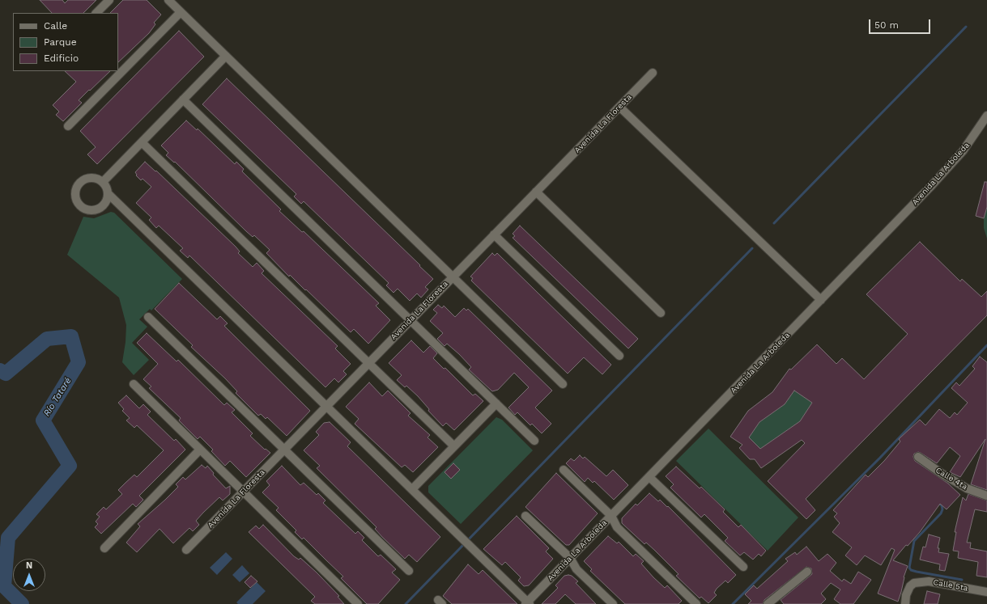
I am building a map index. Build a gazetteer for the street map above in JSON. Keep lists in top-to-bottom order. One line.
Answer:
{"streets":{"street":["Avenida La Floresta","Avenida La Arboleda","Calle 4ta","Calle 5ta"]},"water":["Río Tataré"],"legend":["Calle","Parque","Edificio"],"scale_bar":"50 m","north":"top"}
